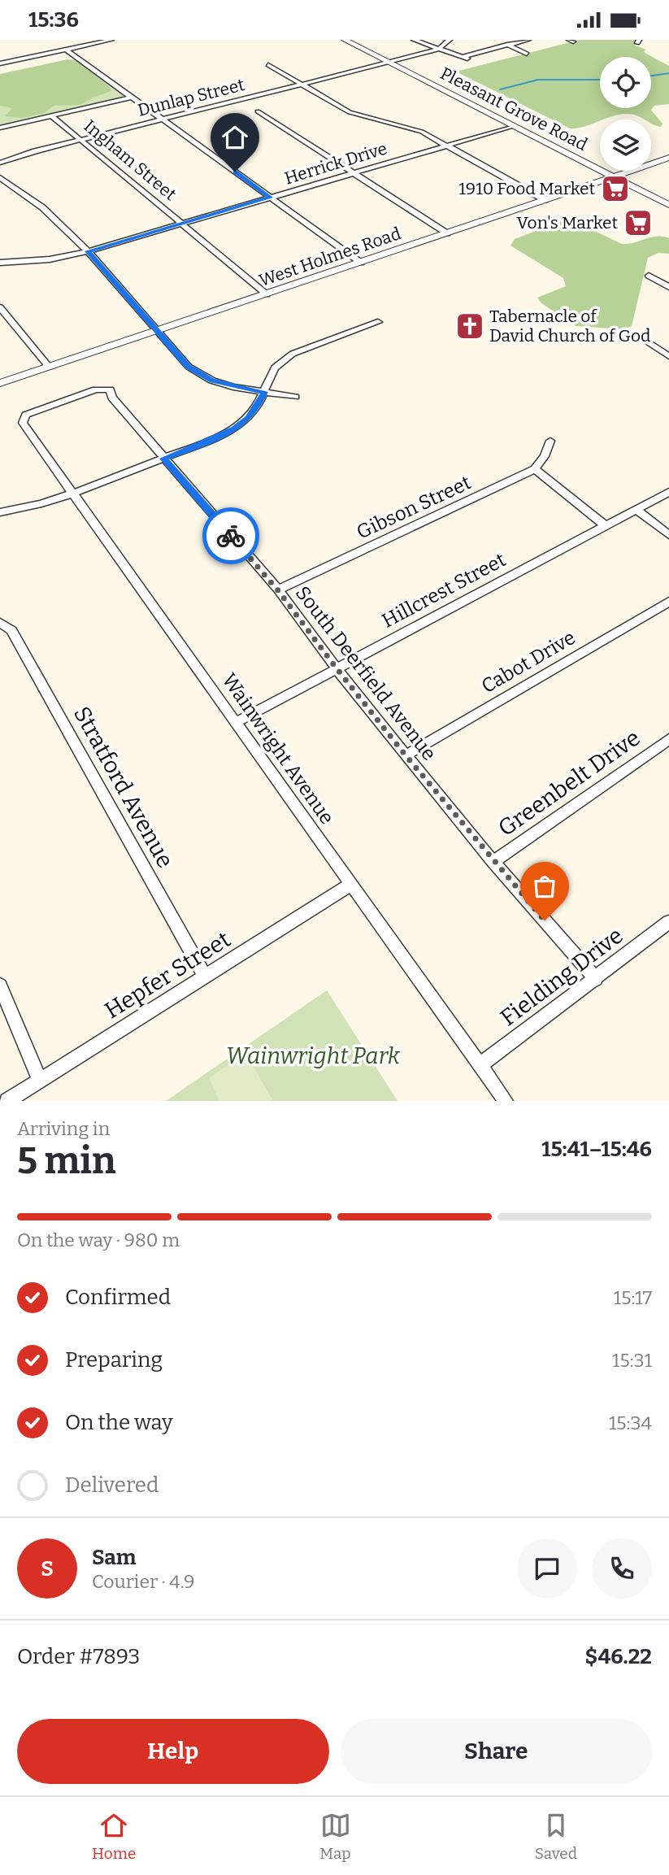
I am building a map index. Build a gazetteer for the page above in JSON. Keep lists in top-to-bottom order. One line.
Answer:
{"streets":{"street":["Dunlap Street","Pleasant Grove Road","Ingham Street","Herrick Drive","West Holmes Road","Gibson Street","Hillcrest Street","Cabot Drive","South Deerfield Avenue","Wainwright Avenue","Greenbelt Drive","Stratford Avenue","Hepfer Street","Fielding Drive"]},"crossings":[["Dunlap Street","Pleasant Grove Road"],["Dunlap Street","Ingham Street"],["Pleasant Grove Road","Herrick Drive"],["Pleasant Grove Road","West Holmes Road"],["Ingham Street","Herrick Drive"],["Ingham Street","West Holmes Road"],["Gibson Street","South Deerfield Avenue"],["Hillcrest Street","South Deerfield Avenue"],["Hillcrest Street","Wainwright Avenue"],["Cabot Drive","South Deerfield Avenue"],["South Deerfield Avenue","Wainwright Avenue"],["South Deerfield Avenue","Greenbelt Drive"],["South Deerfield Avenue","Fielding Drive"],["Wainwright Avenue","Hepfer Street"],["Wainwright Avenue","Fielding Drive"],["Stratford Avenue","Hepfer Street"]],"parks":["Wainwright Park"],"places":{"supermarket":["1910 Food Market","Von's Market"],"church":["Tabernacle of David Church of God"]},"page":{"status":"15:36","heading":["5 min","Arriving in","15:41–15:46"],"panel":["Sam","Courier · 4.9","Order #7893","$46.22"],"bar":"On the way · 980 m","list":[["Confirmed","15:17"],["Preparing","15:31"],["On the way","15:34"],"Delivered"],"round":"S","buttons":["Help","Share"],"tabs":["Home","Map","Saved"]}}
